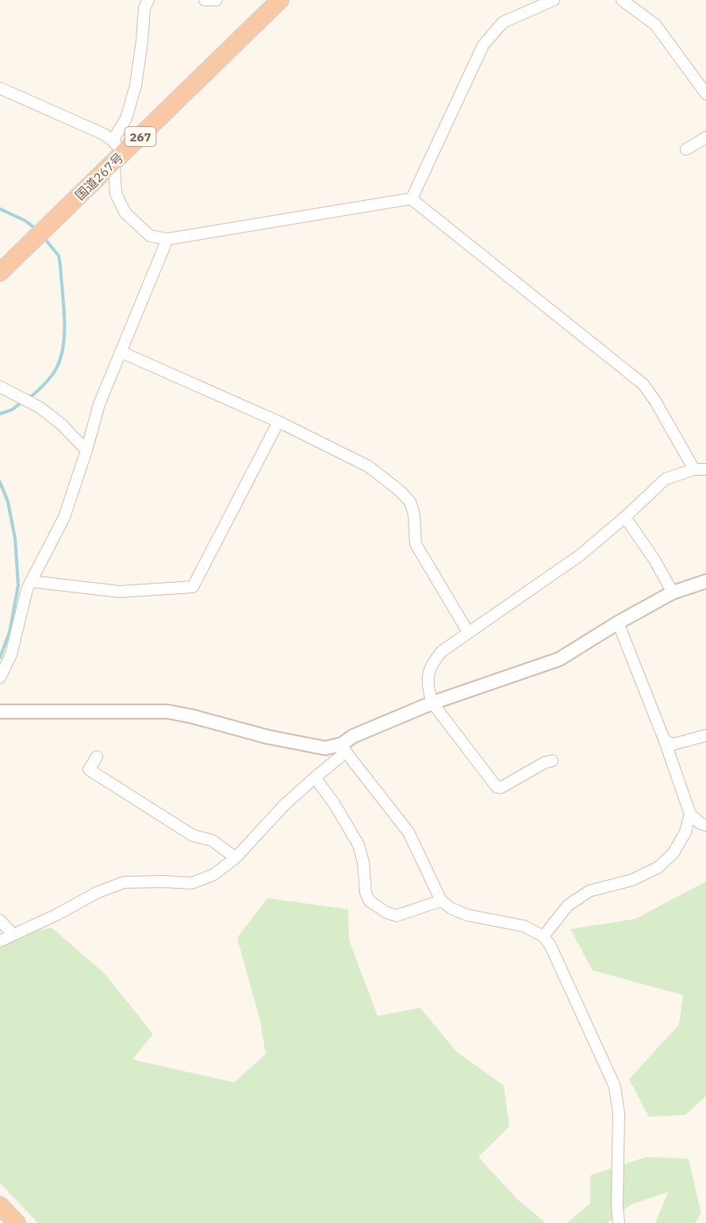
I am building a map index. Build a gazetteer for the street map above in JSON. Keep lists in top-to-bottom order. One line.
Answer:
{"streets":{"highway":["267","国道267号"]}}
